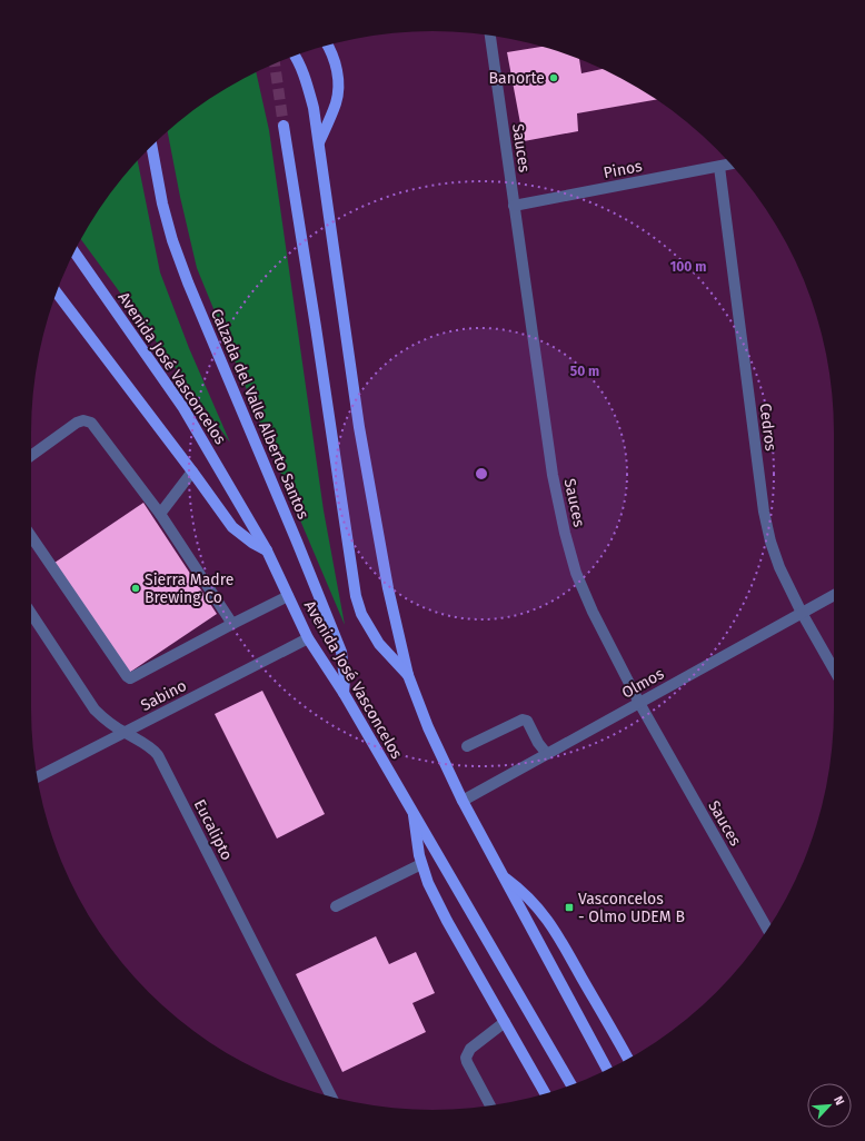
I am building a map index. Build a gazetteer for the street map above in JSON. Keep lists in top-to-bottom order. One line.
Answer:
{"streets":{"main road":["Avenida José Vasconcelos","Calzada del Valle Alberto Santos"],"street":["Sauces","Pinos","Cedros","Olmos","Sabino","Eucalipto"]},"crossings":[["Sauces","Pinos"],["Sauces","Olmos"],["Pinos","Cedros"],["Avenida José Vasconcelos","Calzada del Valle Alberto Santos"],["Avenida José Vasconcelos","Sabino"],["Cedros","Olmos"],["Sabino","Eucalipto"]],"places":{"other":["Banorte","Sierra Madre Brewing Co"],"transit":["Vasconcelos - Olmo UDEM B"]},"north":"top right","rings":["100 m","50 m"]}
